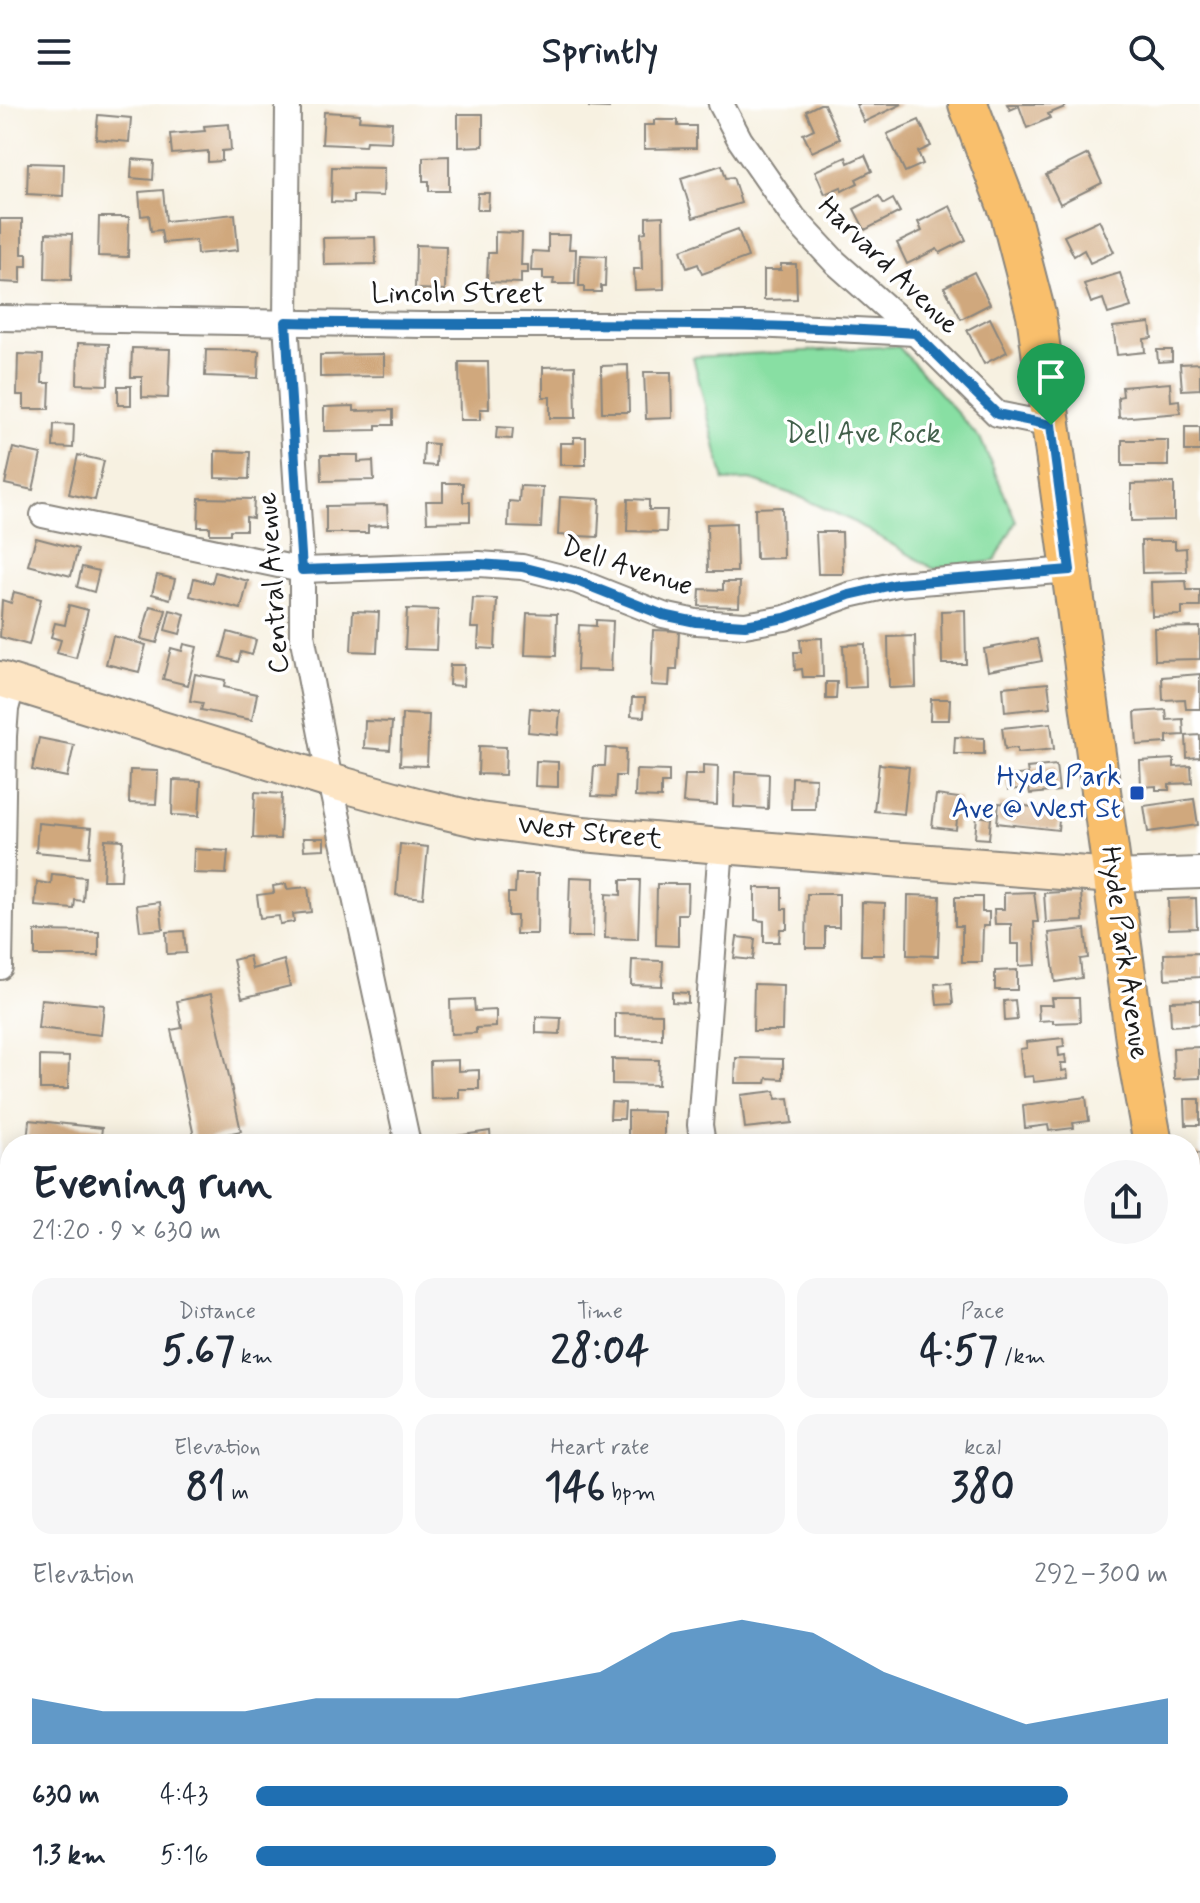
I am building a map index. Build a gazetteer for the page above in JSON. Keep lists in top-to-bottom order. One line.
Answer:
{"streets":{"main road":["West Street","Hyde Park Avenue"],"street":["Harvard Avenue","Lincoln Street","Dell Avenue","Central Avenue"]},"crossings":[["Harvard Avenue","Lincoln Street"],["Harvard Avenue","Hyde Park Avenue"],["Lincoln Street","Central Avenue"],["Dell Avenue","Central Avenue"],["Dell Avenue","Hyde Park Avenue"],["Central Avenue","West Street"],["West Street","Hyde Park Avenue"]],"parks":["Dell Ave Rock"],"places":{"transit":["Hyde Park Ave @ West St"]},"page":{"header":"Sprintly","heading":["Evening run","21:20 · 9 × 630 m"],"stats":[["Distance","5.67 km"],["Time","28:04"],["Pace","4:57 /km"],["Elevation","81 m"],["Heart rate","146 bpm"],["kcal","380"]],"chart":["Elevation","292–300 m"],"list":[{"name":"630 m","note":"4:43"},{"name":"1.3 km","note":"5:16"}]}}
